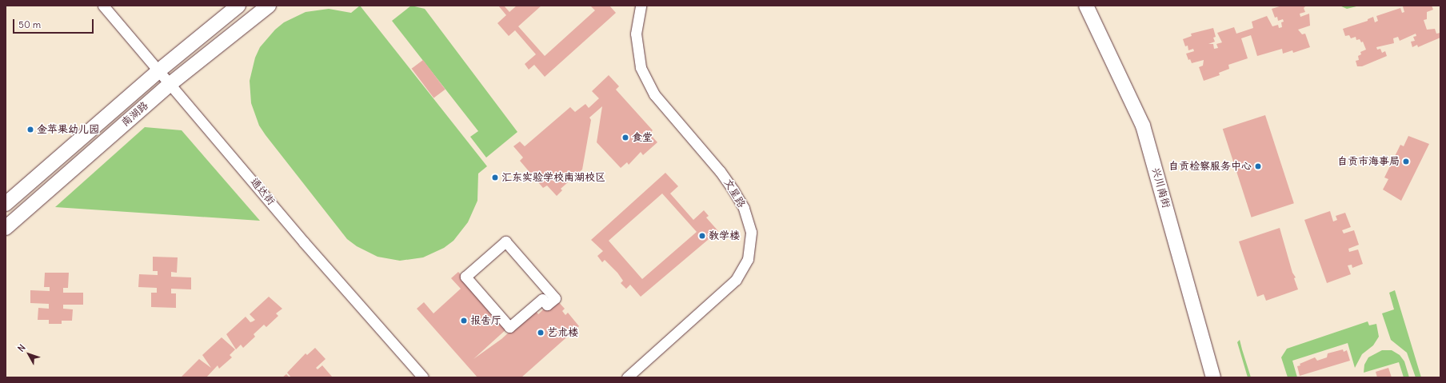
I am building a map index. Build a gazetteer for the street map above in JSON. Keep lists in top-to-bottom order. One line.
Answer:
{"streets":{"street":["南湖路","兴川南街","通达街","文星路"]},"crossings":[["南湖路","通达街"]],"places":["金苹果幼儿园","食堂","自贡市海事局","自贡检察服务中心","汇东实验学校南湖校区","教学楼","报告厅","艺术楼"],"scale_bar":"50 m","north":"top left"}
